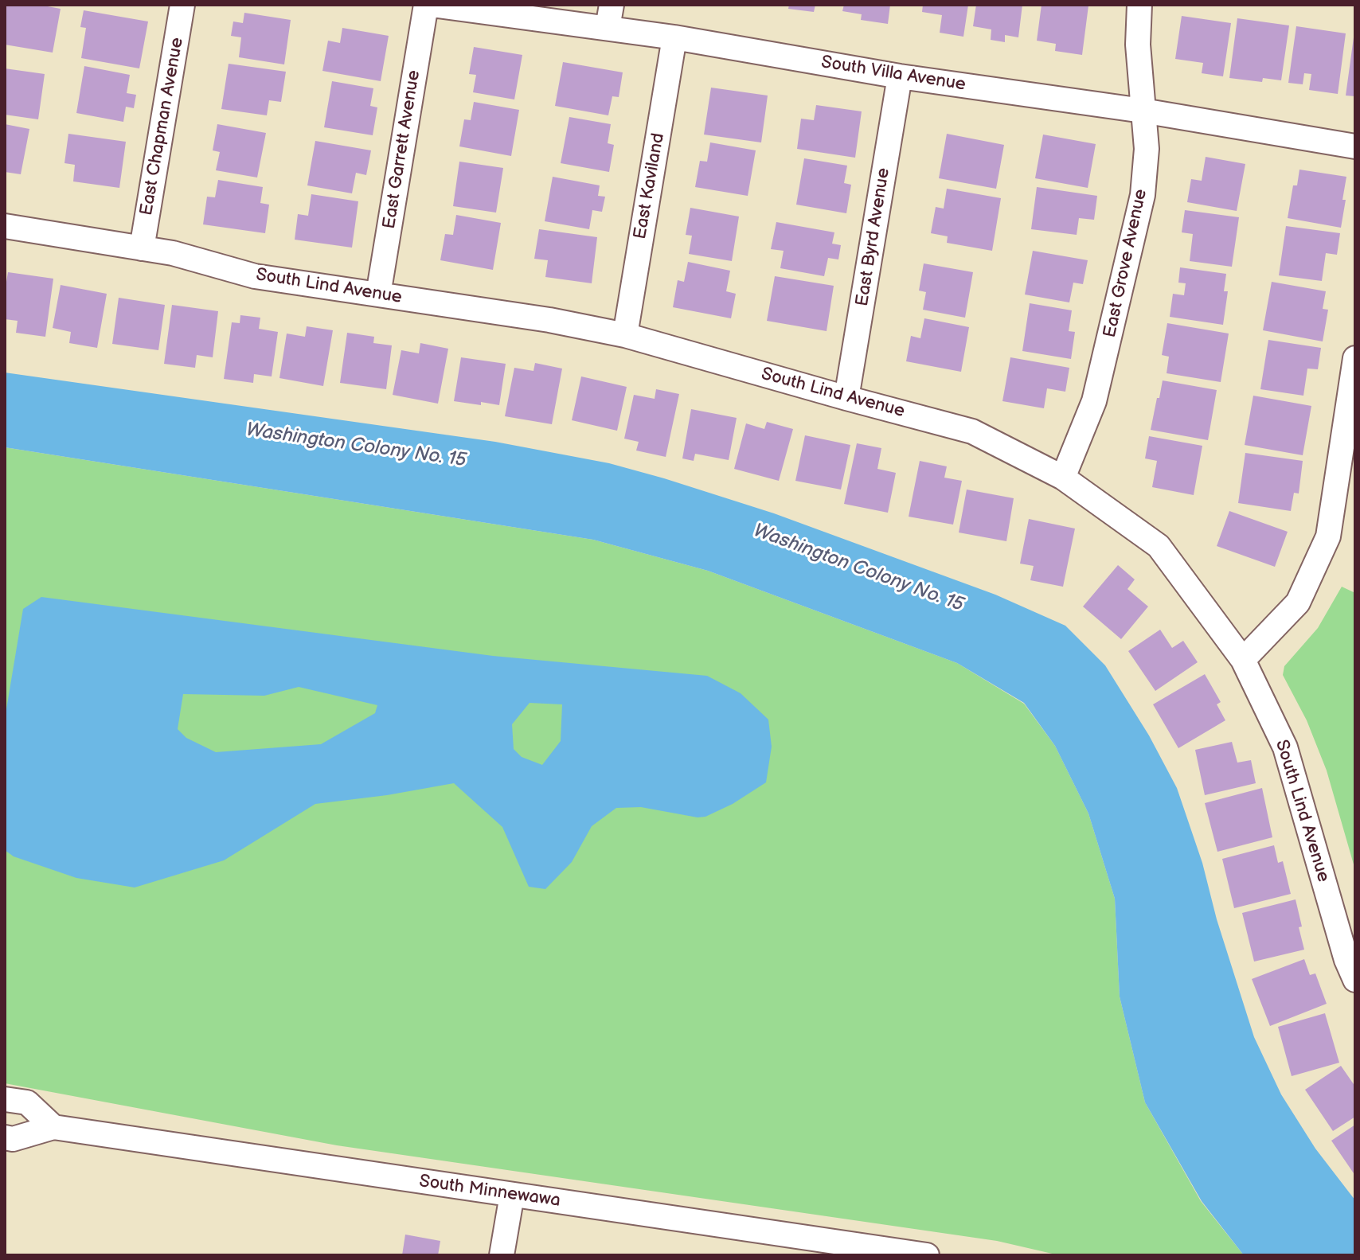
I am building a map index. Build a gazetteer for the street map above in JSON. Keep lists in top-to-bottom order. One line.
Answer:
{"streets":{"street":["South Villa Avenue","East Chapman Avenue","East Garrett Avenue","East Kaviland","East Byrd Avenue","East Grove Avenue","South Lind Avenue","South Minnewawa"]},"crossings":[["South Villa Avenue","East Kaviland"],["South Villa Avenue","East Byrd Avenue"],["South Villa Avenue","East Grove Avenue"],["East Chapman Avenue","South Lind Avenue"],["East Garrett Avenue","South Lind Avenue"],["East Kaviland","South Lind Avenue"],["East Byrd Avenue","South Lind Avenue"],["East Grove Avenue","South Lind Avenue"]],"water":["Washington Colony No. 15"]}
